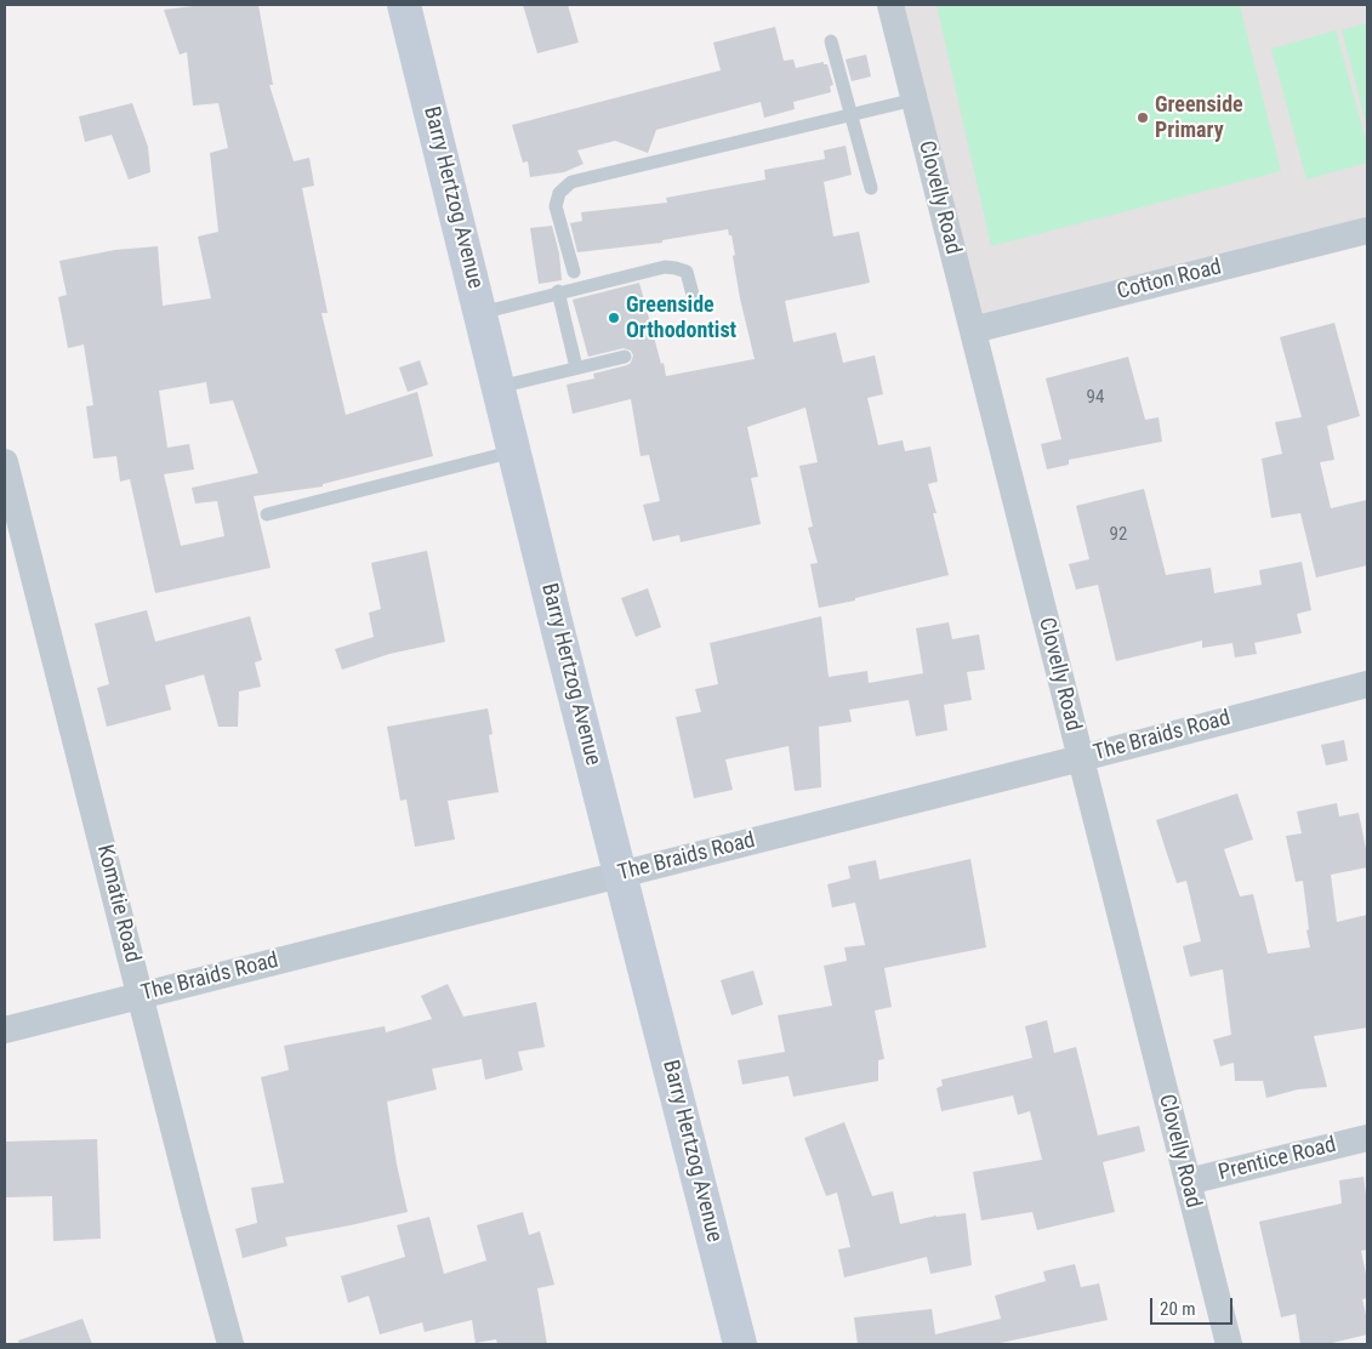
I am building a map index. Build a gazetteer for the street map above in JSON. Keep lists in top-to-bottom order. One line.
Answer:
{"streets":{"main road":["Barry Hertzog Avenue"],"street":["Clovelly Road","Cotton Road","The Braids Road","Komatie Road","Prentice Road"]},"crossings":[["Barry Hertzog Avenue","The Braids Road"],["Clovelly Road","Cotton Road"],["Clovelly Road","The Braids Road"],["Clovelly Road","Prentice Road"],["The Braids Road","Komatie Road"]],"places":["Greenside Primary","Greenside Orthodontist"],"house_numbers":["94","92"],"scale_bar":"20 m"}
